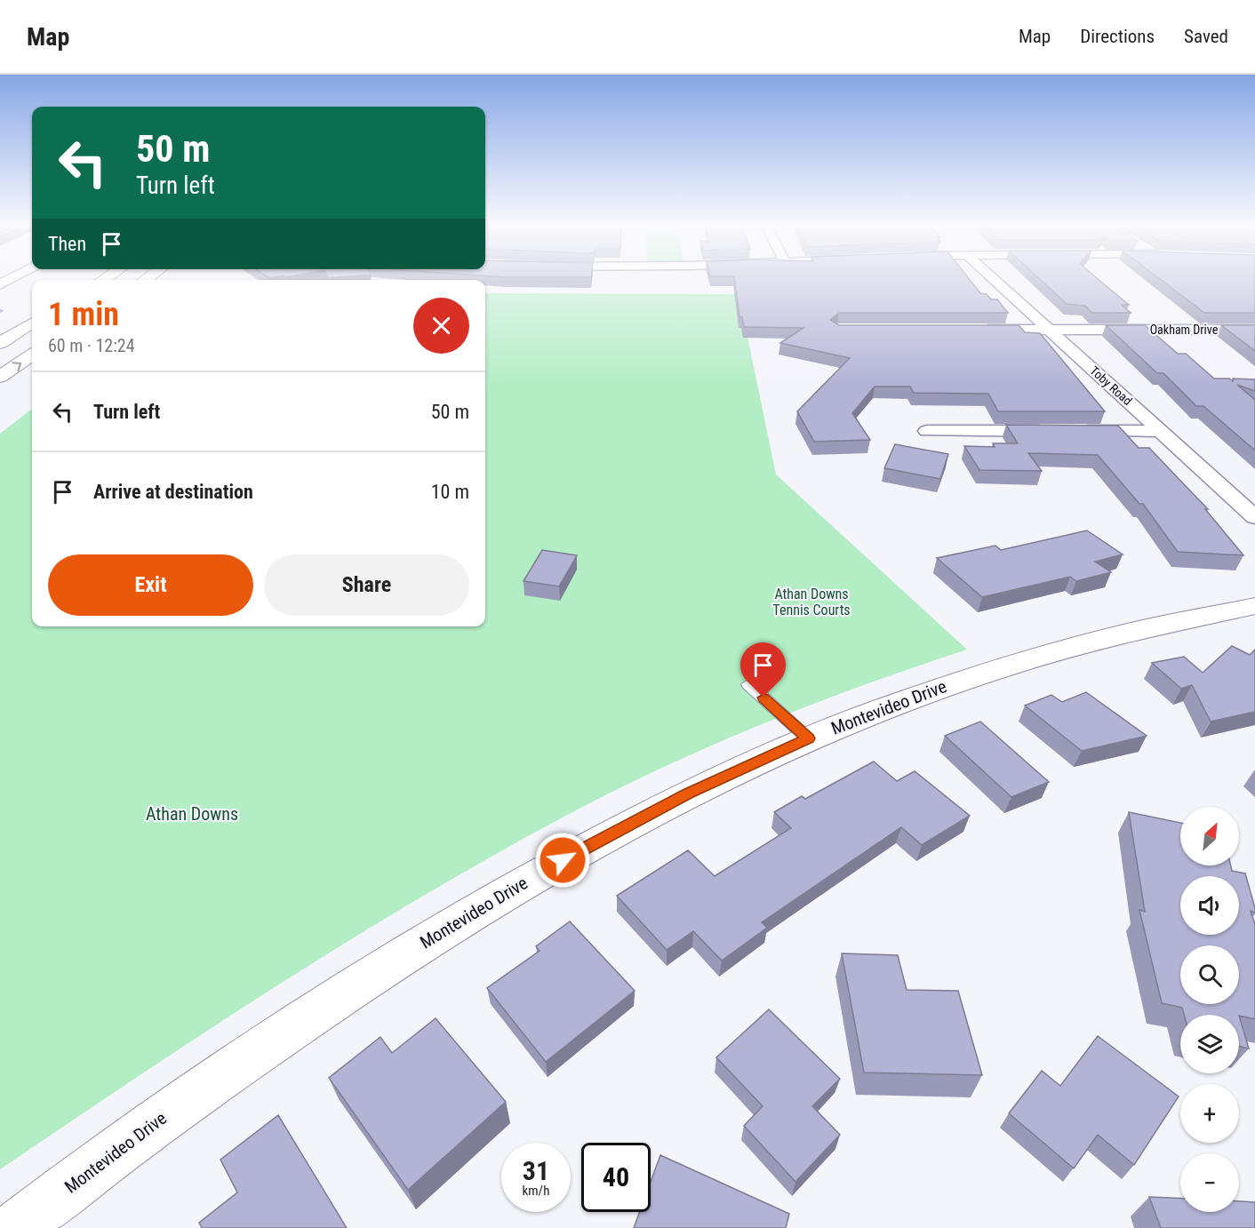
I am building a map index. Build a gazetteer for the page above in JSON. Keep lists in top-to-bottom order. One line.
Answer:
{"streets":{"main road":["Montevideo Drive"],"street":["Oakham Drive","Toby Road"]},"crossings":[["Oakham Drive","Toby Road"]],"parks":["Athan Downs Tennis Courts","Athan Downs"],"north":"top right","page":{"header":"Map","nav":["Map","Directions","Saved"],"turn":["50 m","Turn left"],"then":"Then","heading":["1 min","60 m · 12:24"],"list":[{"name":"Turn left","value":"50 m"},{"name":"Arrive at destination","value":"10 m"}],"buttons":["Exit","Share"],"map_buttons":["+","−"],"speed":"31 km/h","limit":"40"}}
